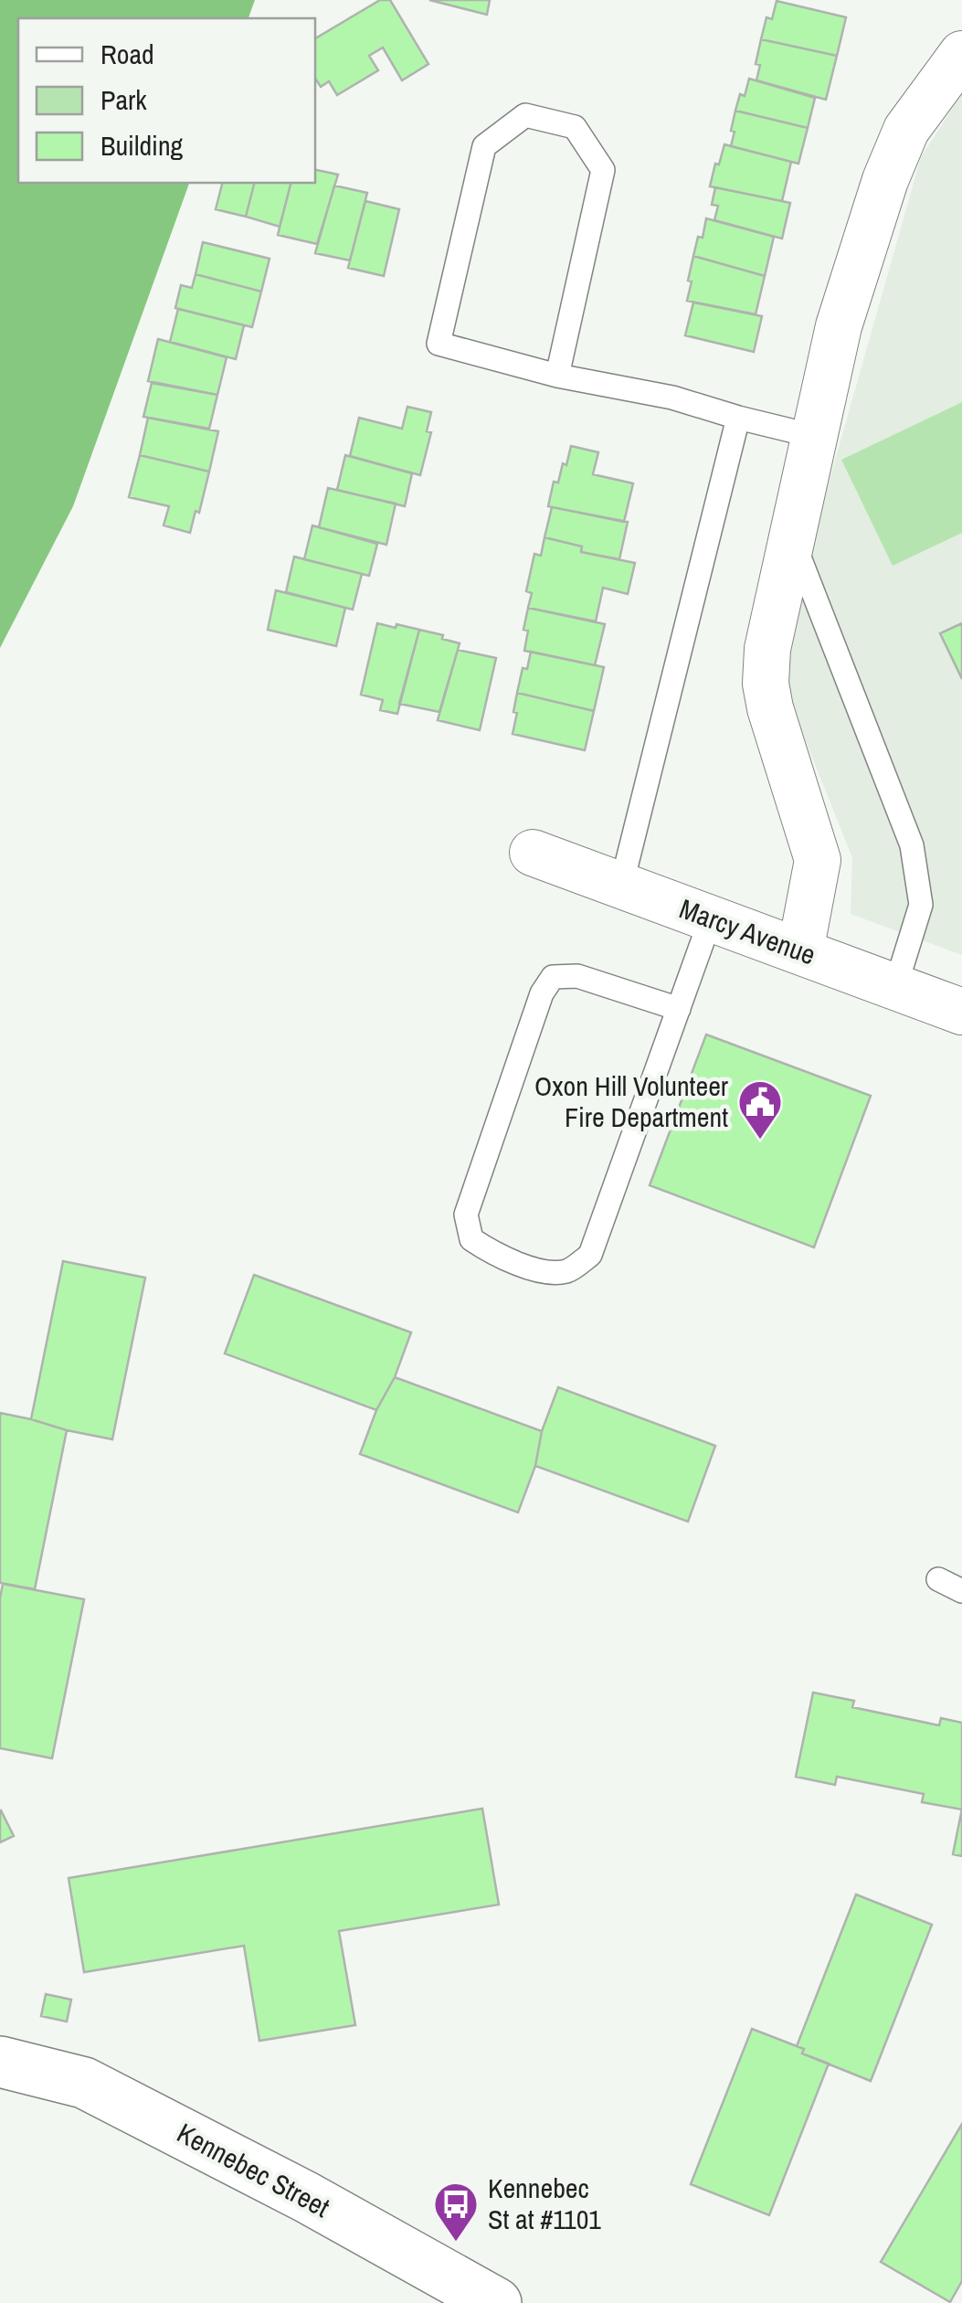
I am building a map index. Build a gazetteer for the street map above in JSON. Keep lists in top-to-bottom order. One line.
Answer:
{"streets":{"street":["Marcy Avenue","Kennebec Street"]},"places":{"public building":["Oxon Hill Volunteer Fire Department"],"bus stop":["Kennebec St at #1101"]},"legend":["Road","Park","Building"]}
